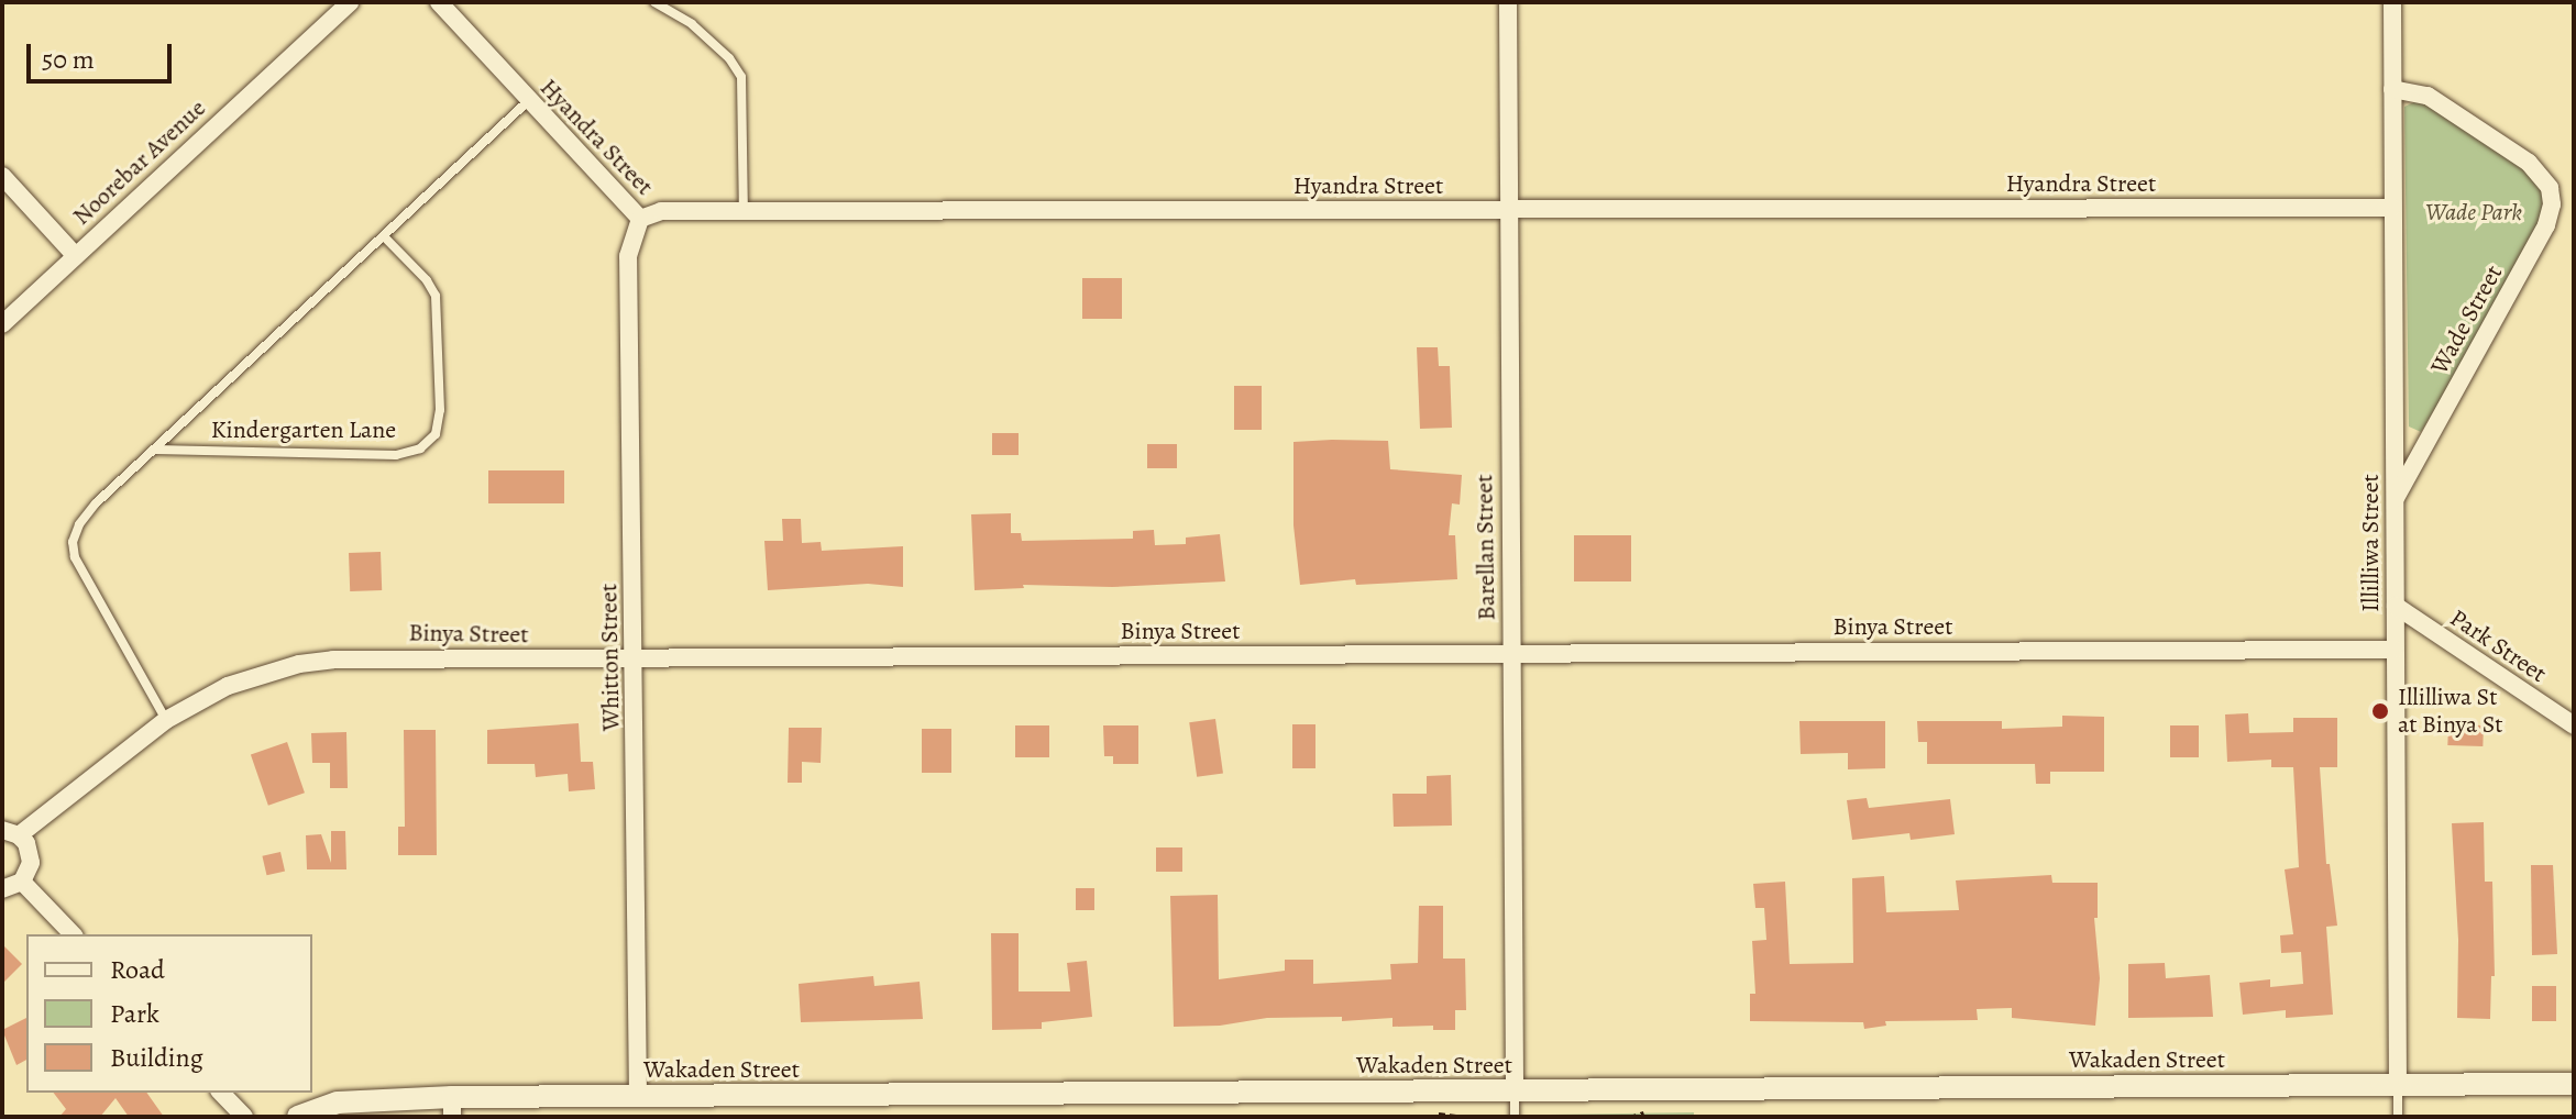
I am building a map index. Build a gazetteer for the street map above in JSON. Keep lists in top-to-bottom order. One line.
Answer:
{"streets":{"street":["Hyandra Street","Noorebar Avenue","Wade Street","Illilliwa Street","Barellan Street","Binya Street","Park Street","Whitton Street","Wakaden Street"],"lane":["Kindergarten Lane"]},"crossings":[["Hyandra Street","Kindergarten Lane"],["Hyandra Street","Illilliwa Street"],["Hyandra Street","Barellan Street"],["Hyandra Street","Whitton Street"],["Wade Street","Illilliwa Street"],["Kindergarten Lane","Binya Street"],["Illilliwa Street","Binya Street"],["Illilliwa Street","Park Street"],["Illilliwa Street","Wakaden Street"],["Barellan Street","Binya Street"],["Barellan Street","Wakaden Street"],["Binya Street","Whitton Street"],["Whitton Street","Wakaden Street"]],"parks":["Wade Park"],"places":["Illilliwa St at Binya St"],"legend":["Road","Park","Building"],"scale_bar":"50 m"}
